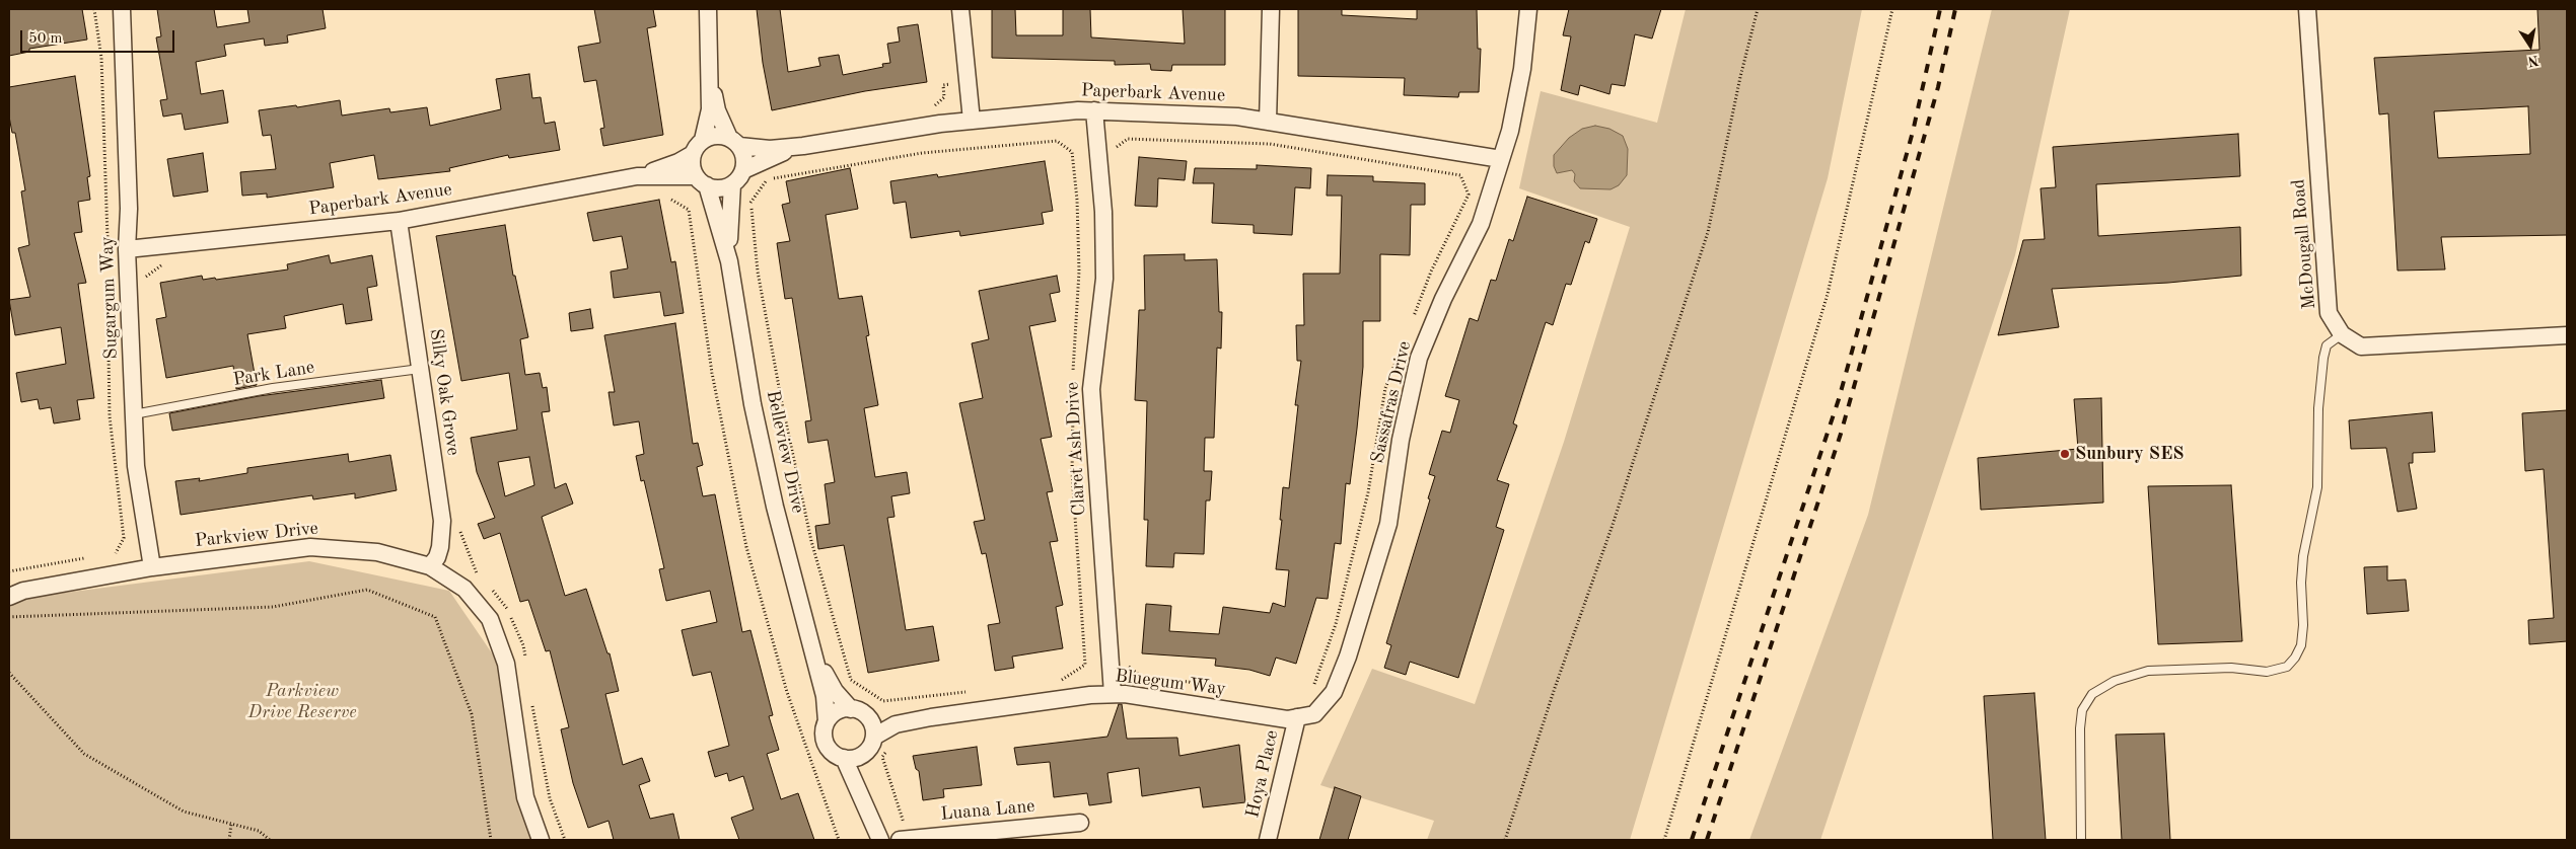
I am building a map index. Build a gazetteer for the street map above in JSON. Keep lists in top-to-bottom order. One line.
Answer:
{"streets":{"street":["Paperbark Avenue","McDougall Road","Sugargum Way","Silky Oak Grove","Sassafras Drive","Claret Ash Drive","Belleview Drive","Parkview Drive","Bluegum Way","Hoya Place","Luana Lane"],"lane":["Park Lane"]},"crossings":[["Paperbark Avenue","Sugargum Way"],["Paperbark Avenue","Silky Oak Grove"],["Paperbark Avenue","Sassafras Drive"],["Paperbark Avenue","Claret Ash Drive"],["Paperbark Avenue","Belleview Drive"],["Sugargum Way","Park Lane"],["Sugargum Way","Parkview Drive"],["Park Lane","Silky Oak Grove"],["Silky Oak Grove","Parkview Drive"],["Sassafras Drive","Bluegum Way"],["Claret Ash Drive","Bluegum Way"],["Belleview Drive","Bluegum Way"],["Bluegum Way","Hoya Place"]],"parks":["Parkview Drive Reserve"],"places":["Sunbury SES"],"scale_bar":"50 m","north":"bottom"}
